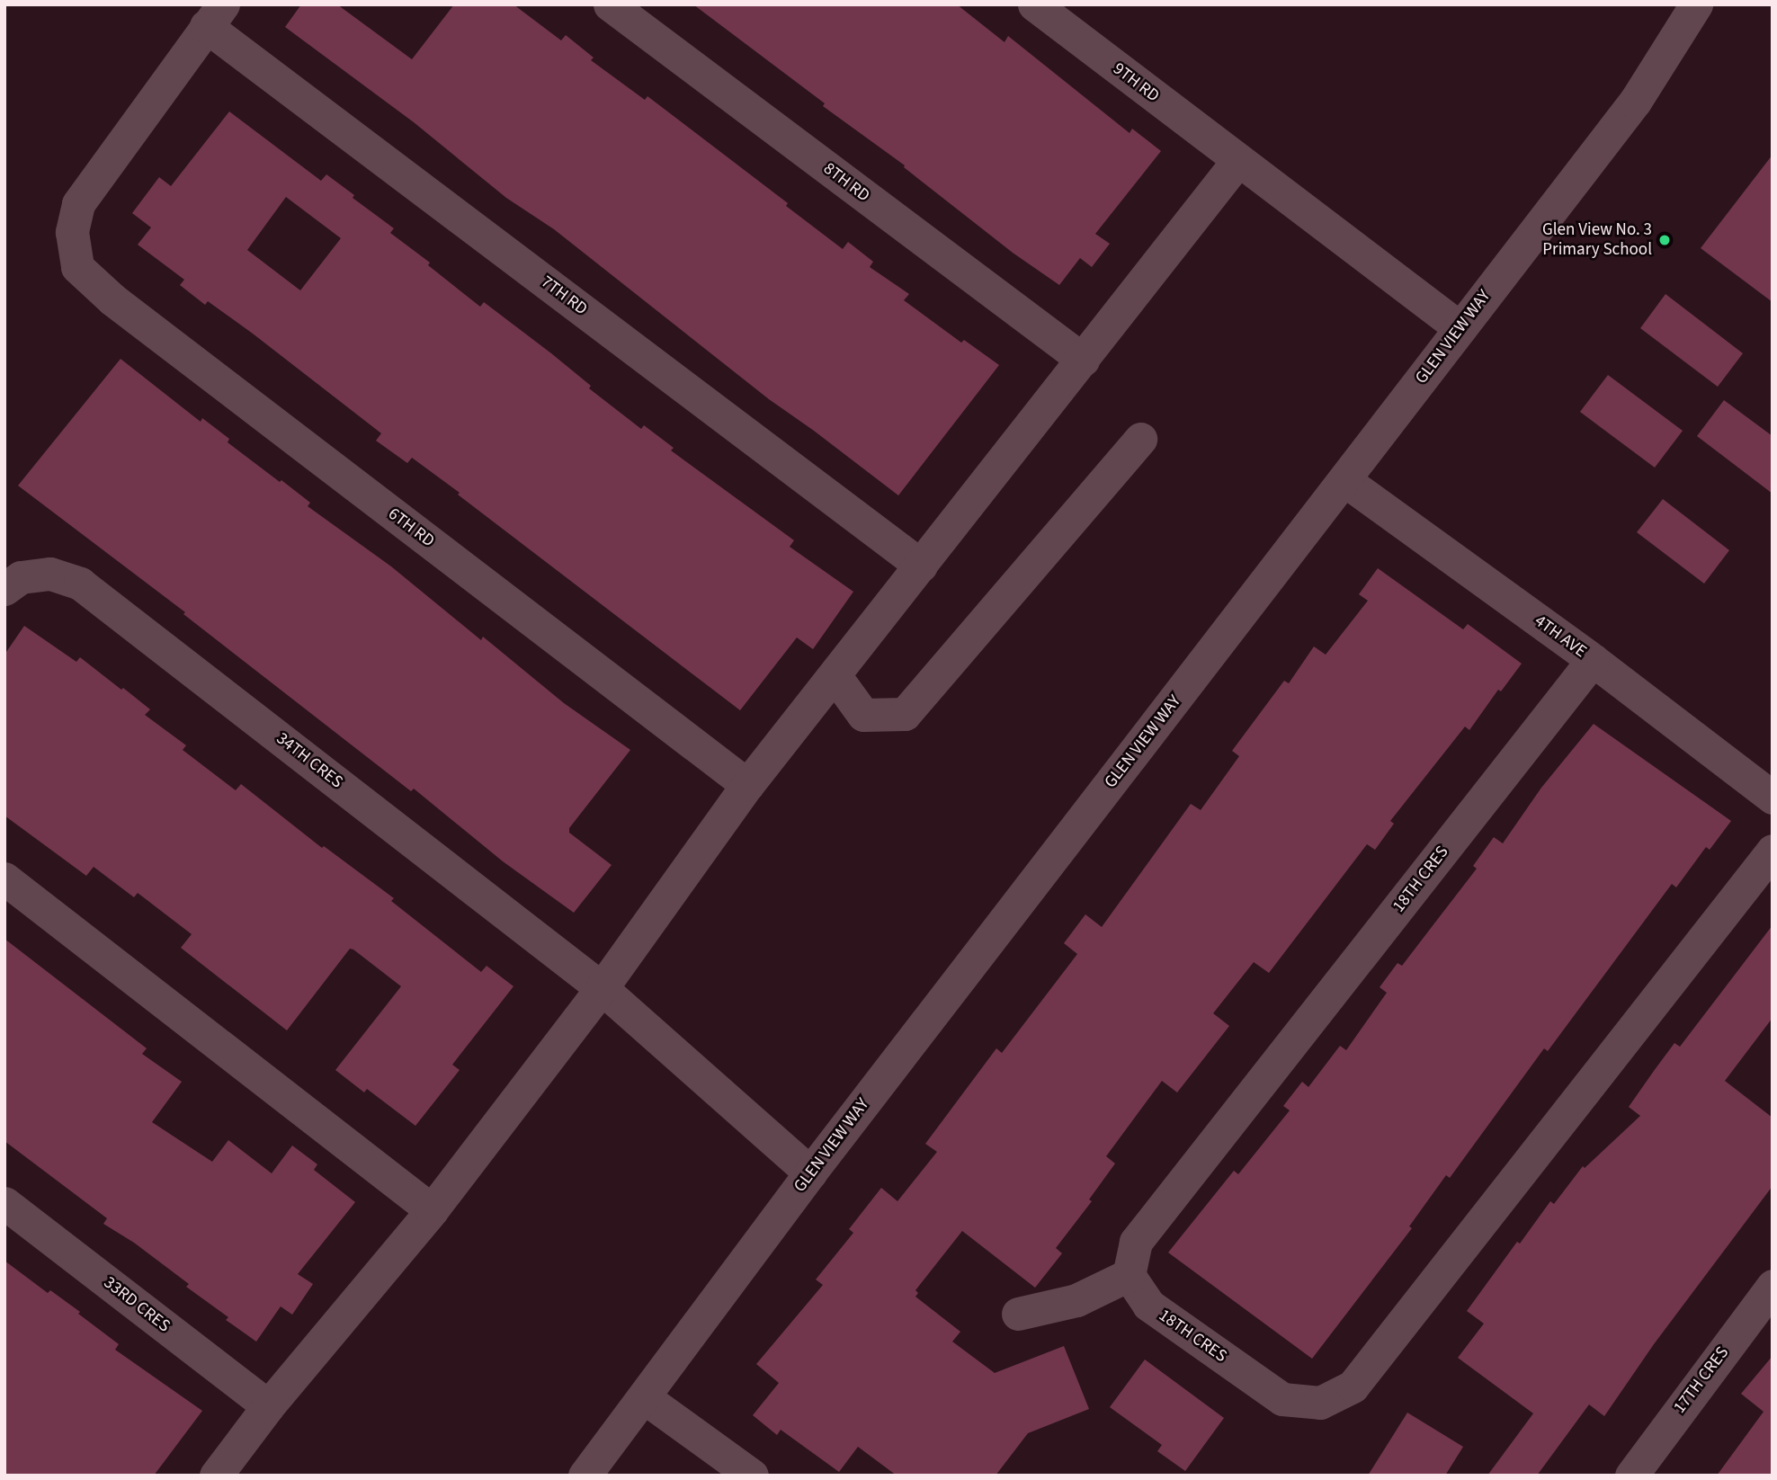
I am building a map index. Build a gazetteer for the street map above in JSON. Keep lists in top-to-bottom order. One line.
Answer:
{"streets":{"street":["9TH RD","8TH RD","7TH RD","GLEN VIEW WAY","6TH RD","4TH AVE","34TH CRES","18TH CRES","33RD CRES","17TH CRES"]},"crossings":[["9TH RD","GLEN VIEW WAY"],["7TH RD","6TH RD"],["GLEN VIEW WAY","4TH AVE"],["GLEN VIEW WAY","34TH CRES"],["4TH AVE","18TH CRES"]],"places":["Glen View No. 3 Primary School"]}
